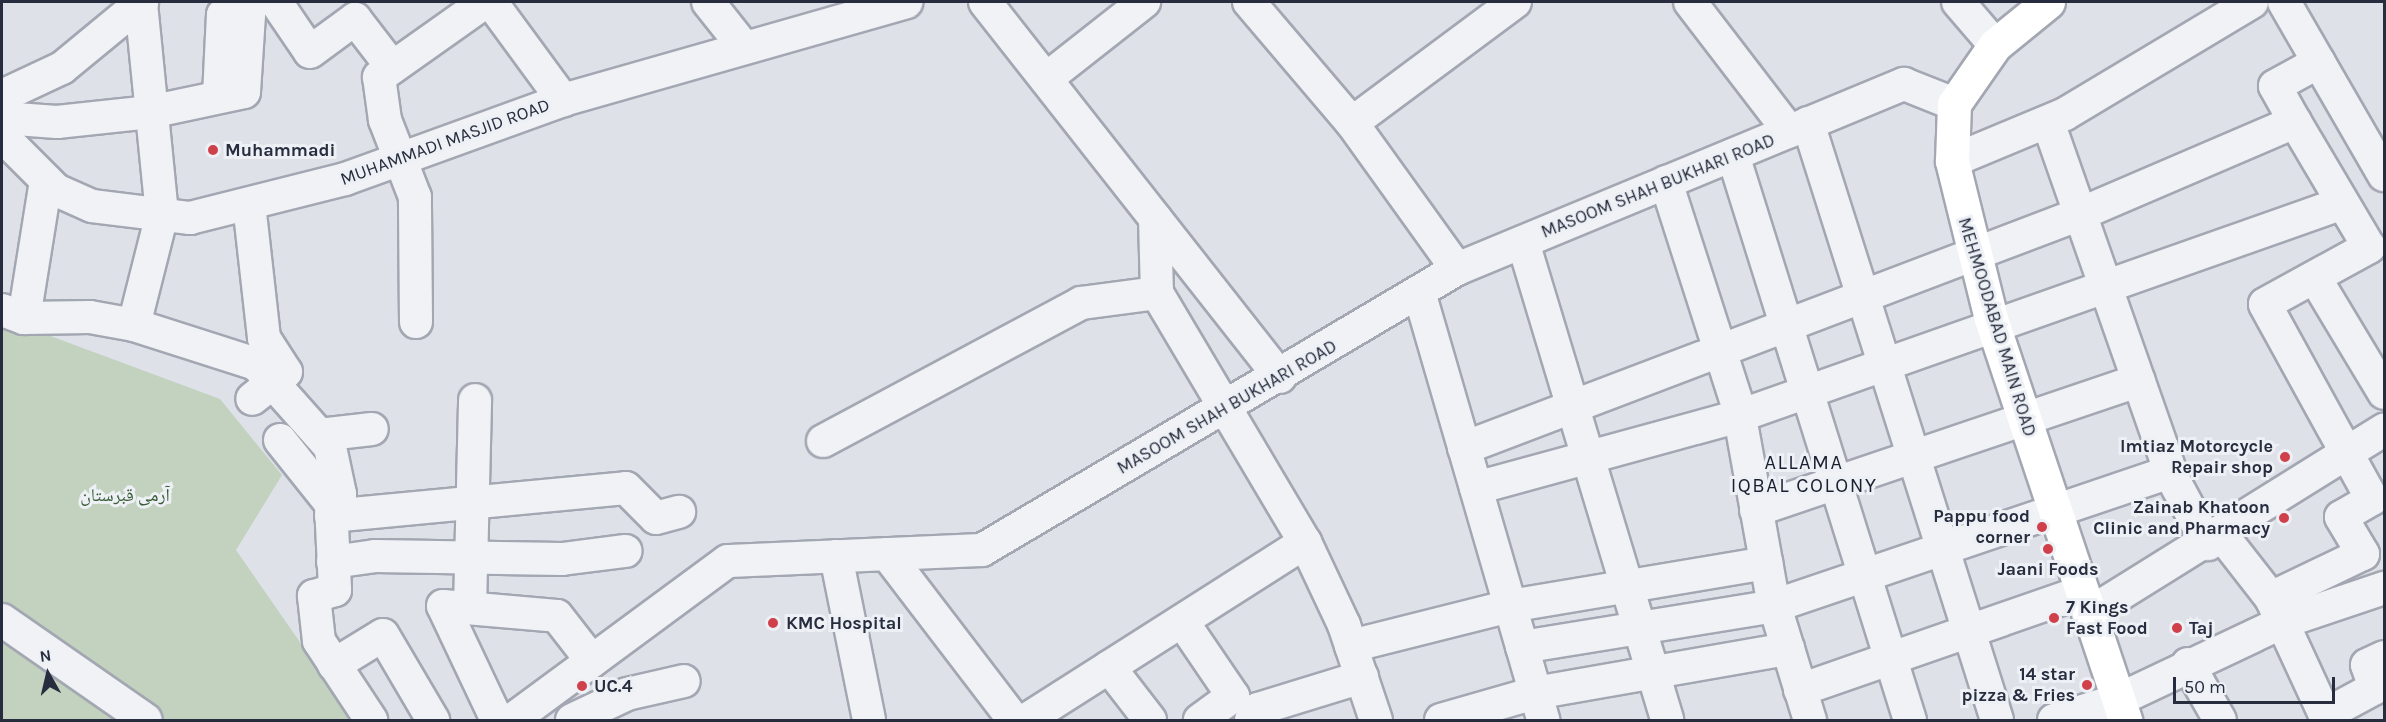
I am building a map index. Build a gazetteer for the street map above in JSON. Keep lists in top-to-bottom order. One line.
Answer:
{"streets":{"main road":["MEHMOODABAD MAIN ROAD"],"street":["MUHAMMADI MASJID ROAD","MASOOM SHAH BUKHARI ROAD"]},"crossings":[["MASOOM SHAH BUKHARI ROAD","MEHMOODABAD MAIN ROAD"]],"districts":["ALLAMA IQBAL COLONY"],"parks":["آرمی قبرستان"],"places":["Muhammadi","Imtiaz Motorcycle Repair shop","Zainab Khatoon Clinic and Pharmacy","Pappu food corner","Jaani Foods","7 Kings Fast Food","KMC Hospital","Taj","14 star pizza & Fries","UC.4"],"scale_bar":"50 m","north":"top"}
